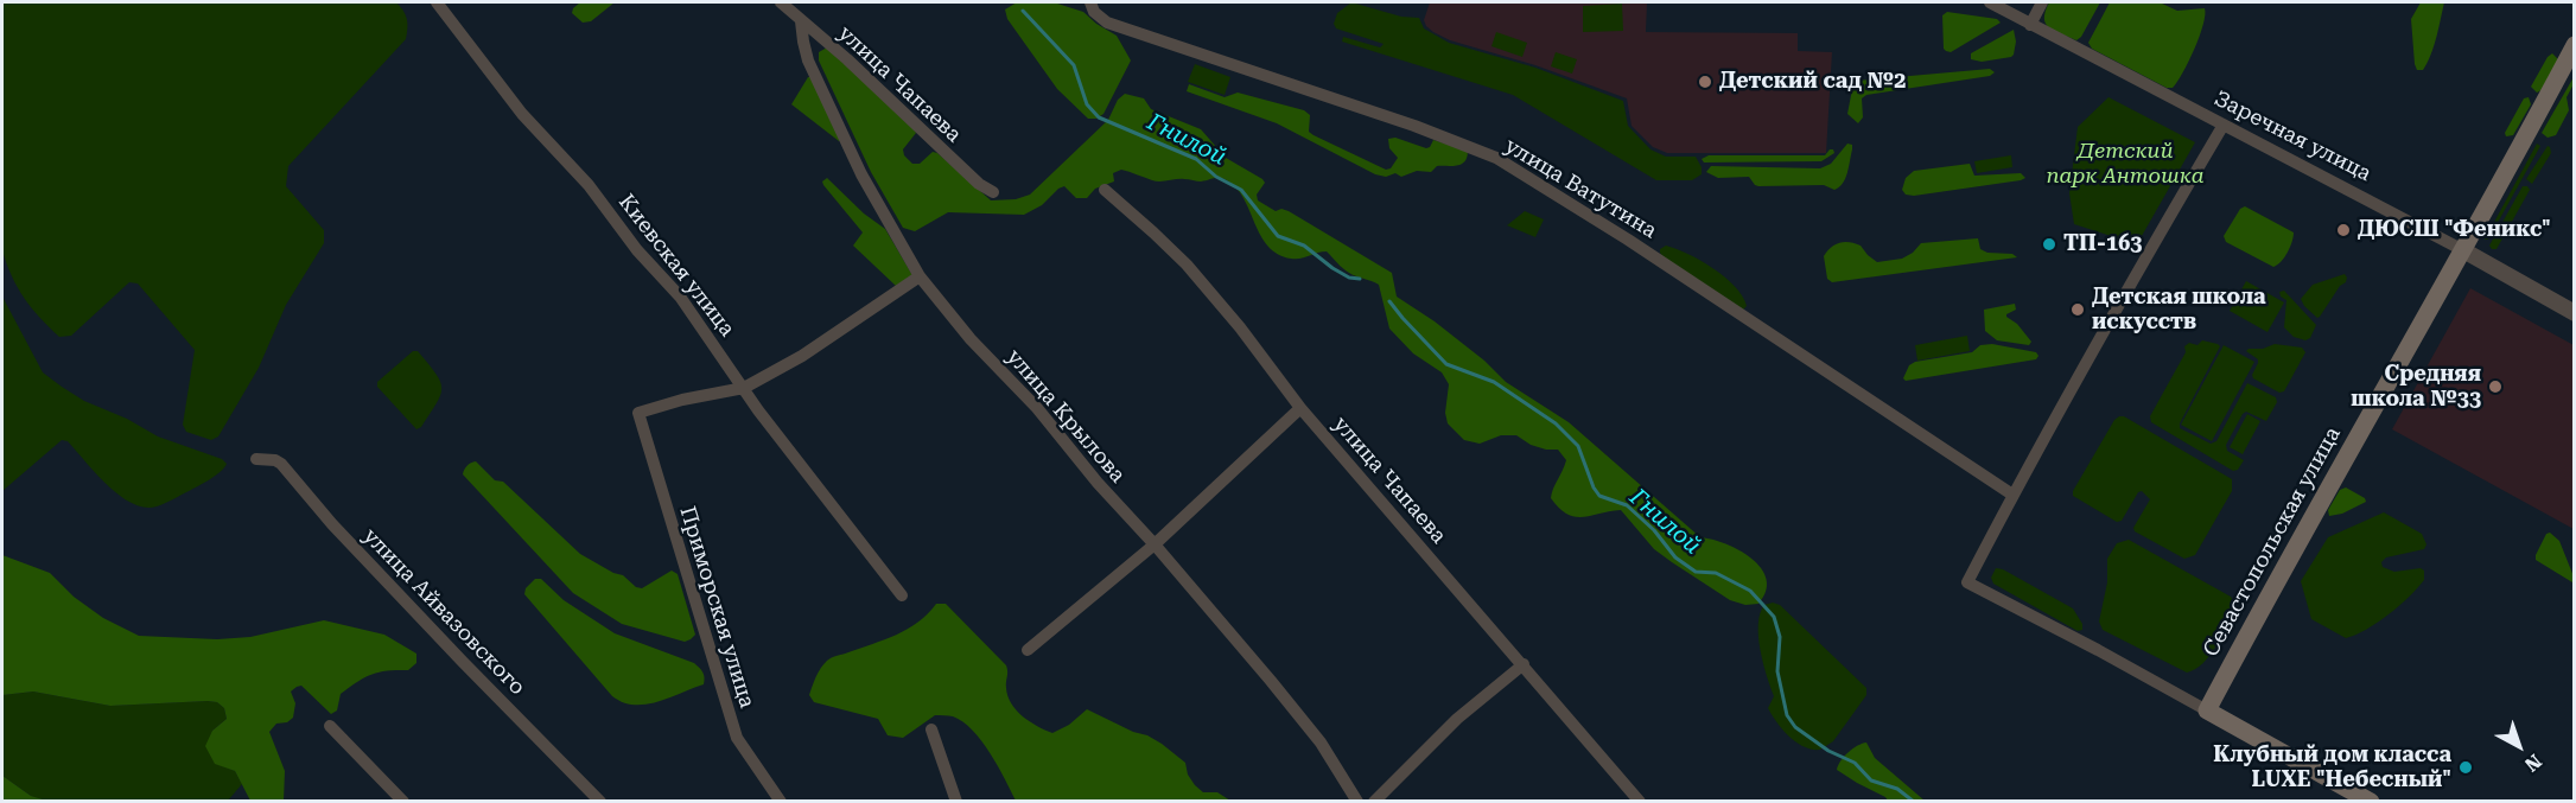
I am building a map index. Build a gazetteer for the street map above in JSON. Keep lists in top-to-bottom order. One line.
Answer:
{"streets":{"main road":["Севастопольская улица"],"street":["улица Чапаева","Заречная улица","улица Ватутина","Киевская улица","улица Крылова","Приморская улица","улица Айвазовского"]},"crossings":[["улица Чапаева","улица Крылова"],["Заречная улица","Севастопольская улица"],["Киевская улица","Приморская улица"]],"water":["Гнилой"],"parks":["Детский парк Антошка"],"places":["Детский сад №2","ДЮСШ \"Феникс\"","ТП-163","Детская школа искусств","Средняя школа №33","Клубный дом класса LUXE \"Небесный\""],"north":"bottom right"}
